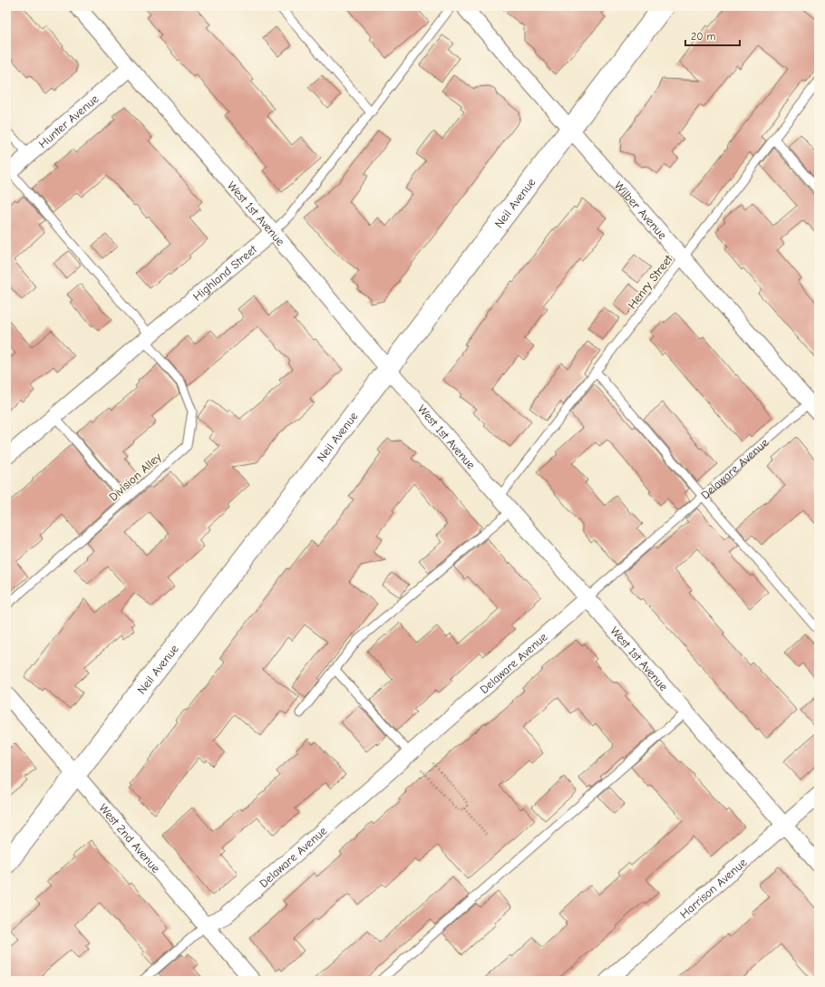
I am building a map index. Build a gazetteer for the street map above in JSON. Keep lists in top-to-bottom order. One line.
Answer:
{"streets":{"street":["Hunter Avenue","Neil Avenue","Wilber Avenue","West 1st Avenue","Highland Street","Delaware Avenue","West 2nd Avenue","Harrison Avenue"],"lane":["Henry Street","Division Alley"]},"crossings":[["Hunter Avenue","West 1st Avenue"],["Hunter Avenue","Division Alley"],["Neil Avenue","Wilber Avenue"],["Neil Avenue","West 1st Avenue"],["Neil Avenue","West 2nd Avenue"],["Wilber Avenue","Henry Street"],["Wilber Avenue","Delaware Avenue"],["West 1st Avenue","Highland Street"],["West 1st Avenue","Henry Street"],["West 1st Avenue","Delaware Avenue"],["West 1st Avenue","Harrison Avenue"],["Highland Street","Division Alley"],["Delaware Avenue","West 2nd Avenue"]],"scale_bar":"20 m"}
